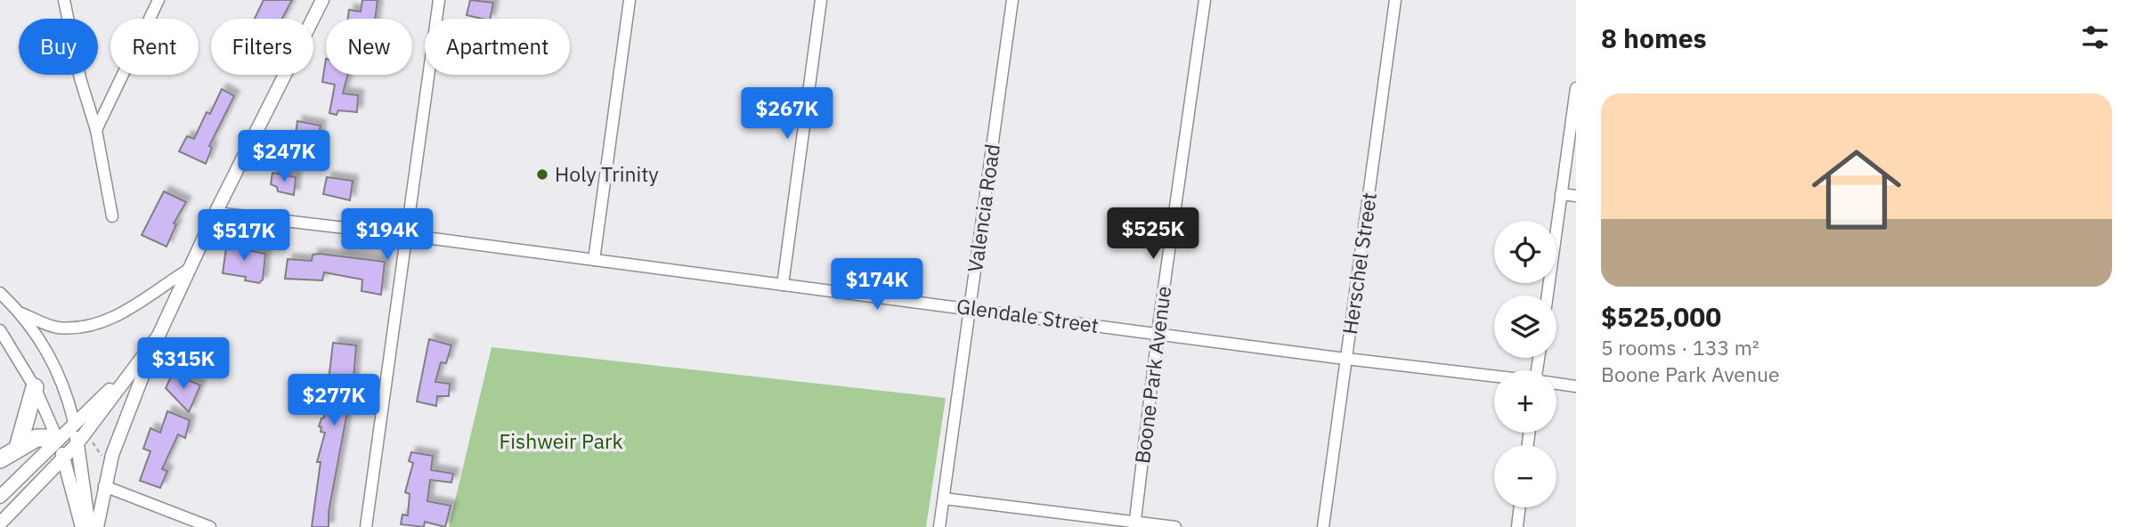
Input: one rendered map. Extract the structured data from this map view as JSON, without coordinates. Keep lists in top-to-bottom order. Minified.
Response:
{"streets":{"street":["Valencia Road","Herschel Street","Glendale Street","Boone Park Avenue"]},"crossings":[["Valencia Road","Glendale Street"],["Herschel Street","Glendale Street"],["Glendale Street","Boone Park Avenue"]],"parks":["Fishweir Park"],"places":["Holy Trinity"],"page":{"heading":"8 homes","chip":["Buy","Rent","Filters","New","Apartment"],"list":[{"name":"$525,000","note":"5 rooms · 133 m² · Boone Park Avenue"}],"price":["$267K","$247K","$525K","$194K","$517K","$174K","$315K","$277K"],"map_buttons":["+","−"]}}
